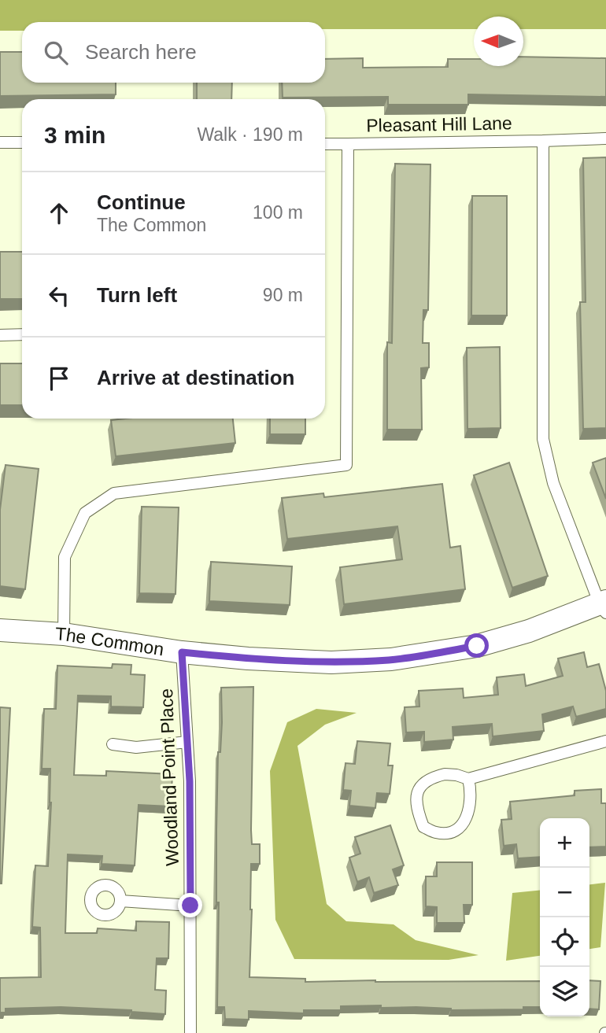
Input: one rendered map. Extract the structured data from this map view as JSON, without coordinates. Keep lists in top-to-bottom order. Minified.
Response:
{"streets":{"street":["The Common"],"lane":["Pleasant Hill Lane","Woodland Point Place"]},"crossings":[["Pleasant Hill Lane","The Common"],["The Common","Woodland Point Place"]],"north":"left","page":{"search":"Search here","heading":["3 min","Walk · 190 m"],"list":[["Continue","The Common","100 m"],["Turn left","90 m"],"Arrive at destination"],"map_buttons":["+","−"]}}
